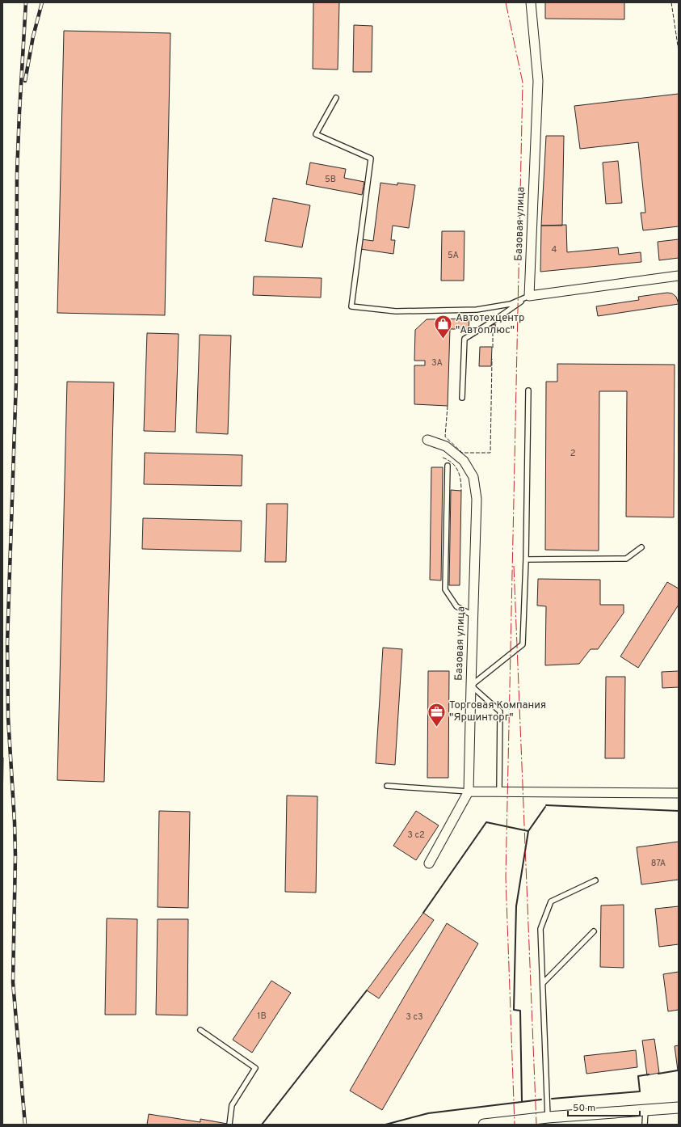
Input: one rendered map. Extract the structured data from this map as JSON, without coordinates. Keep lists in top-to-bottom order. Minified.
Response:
{"streets":{"street":["Базовая улица"]},"places":{"shop":["Автотехцентр \"Автоплюс\""],"office":["Торговая Компания \"Яршинторг\""]},"house_numbers":["5В","4","5А","3А","2","3 с2","87А","1В","3 с3"],"scale_bar":"50 m"}
